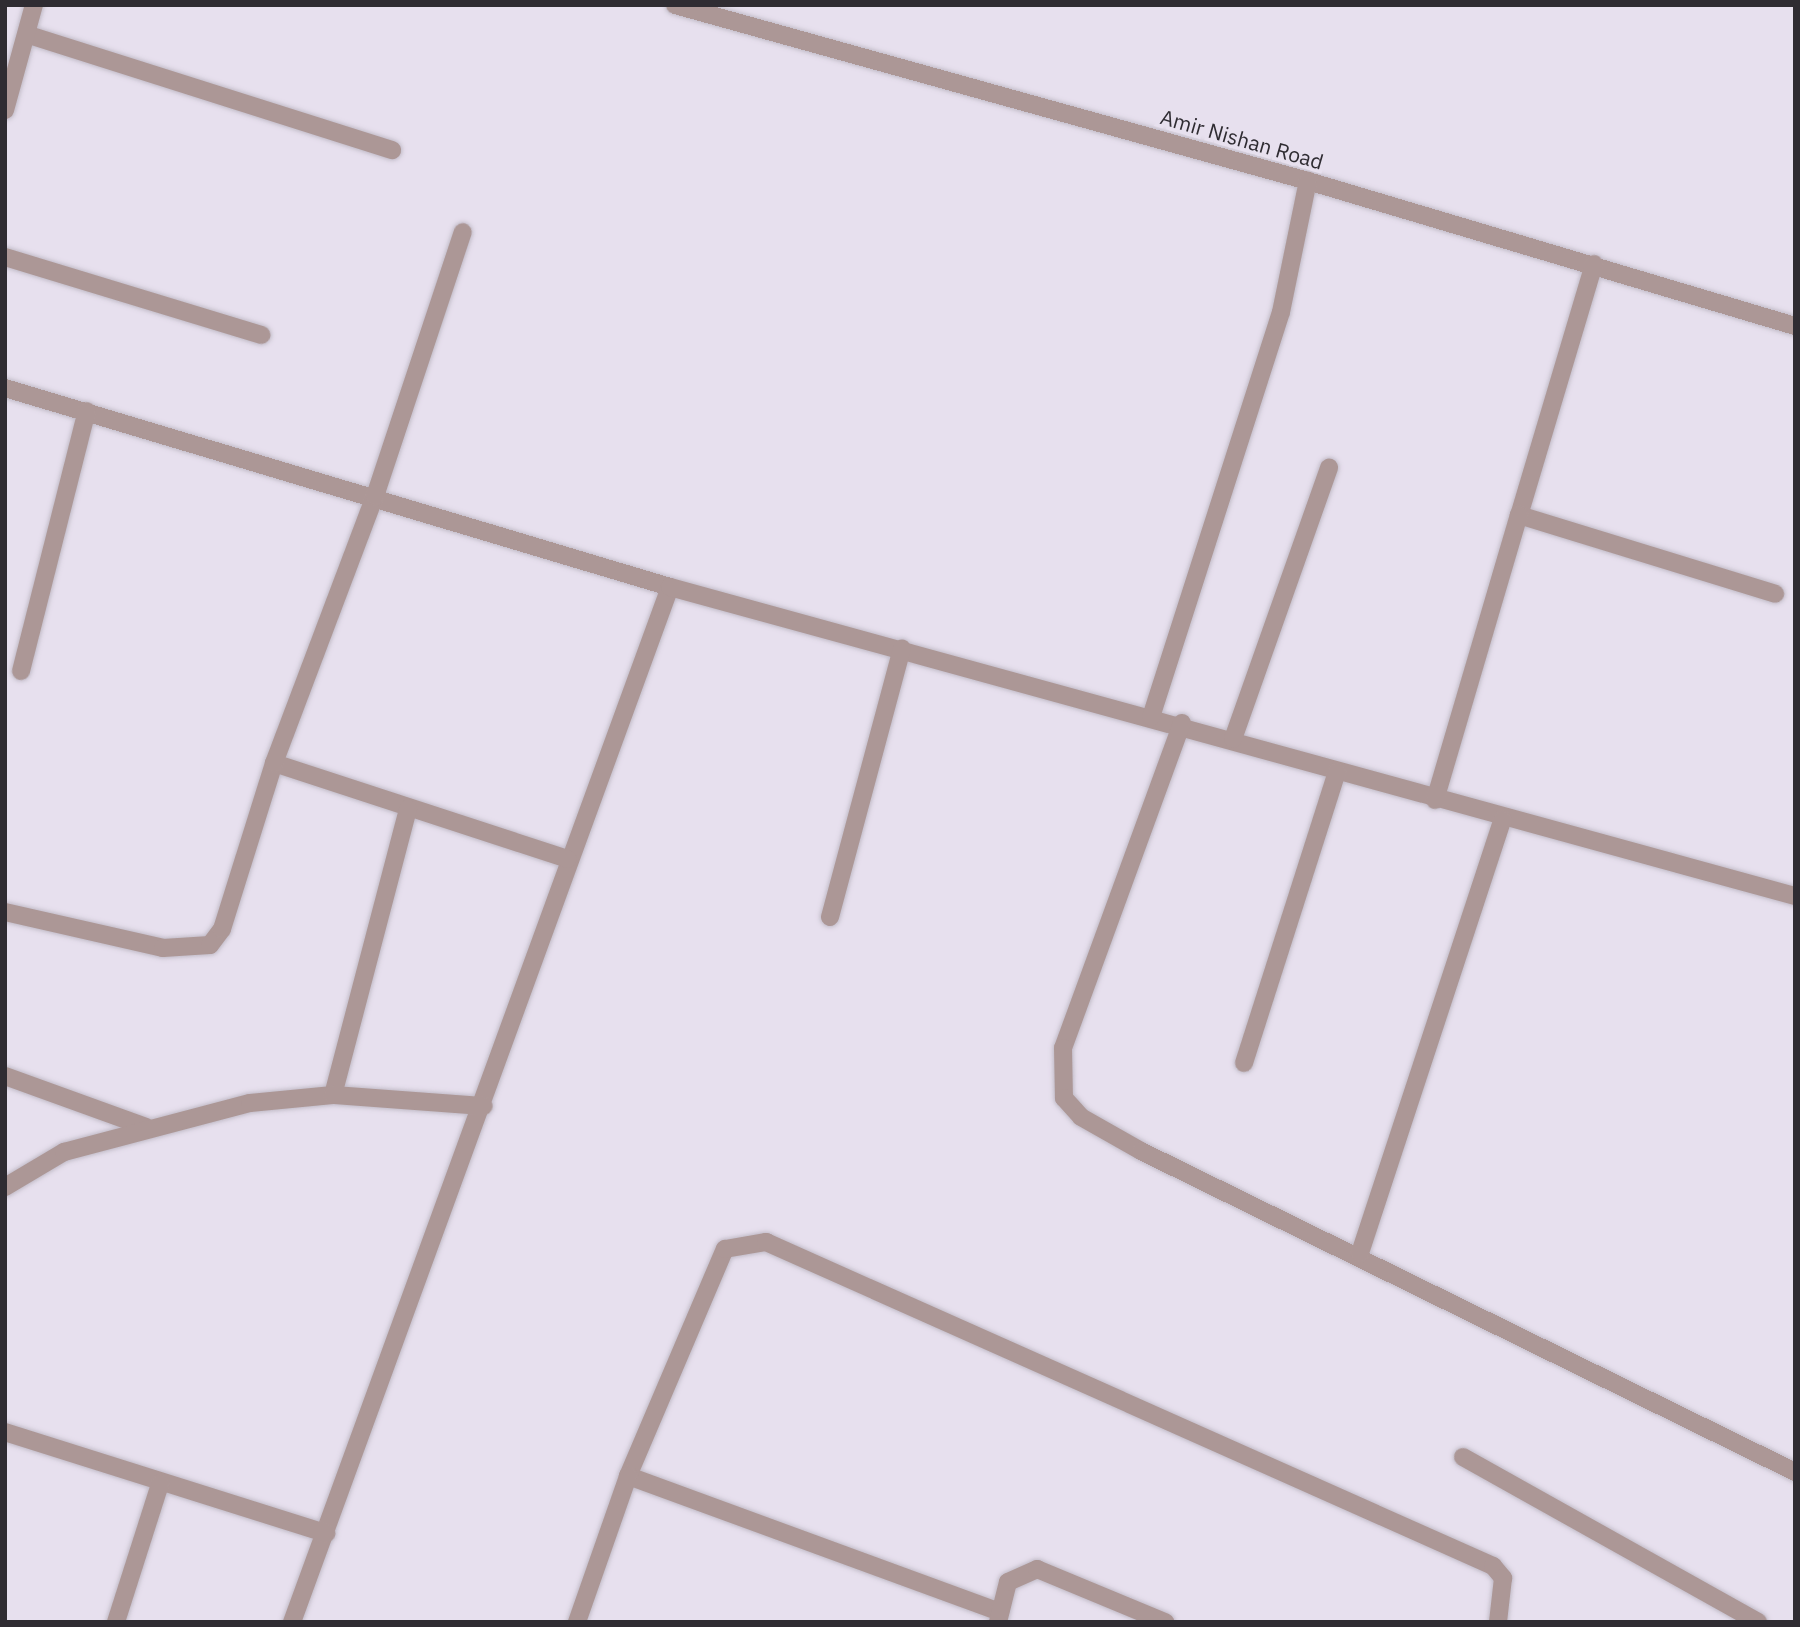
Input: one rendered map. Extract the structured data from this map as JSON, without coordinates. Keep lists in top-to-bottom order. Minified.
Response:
{"streets":{"street":["Amir Nishan Road"]}}
